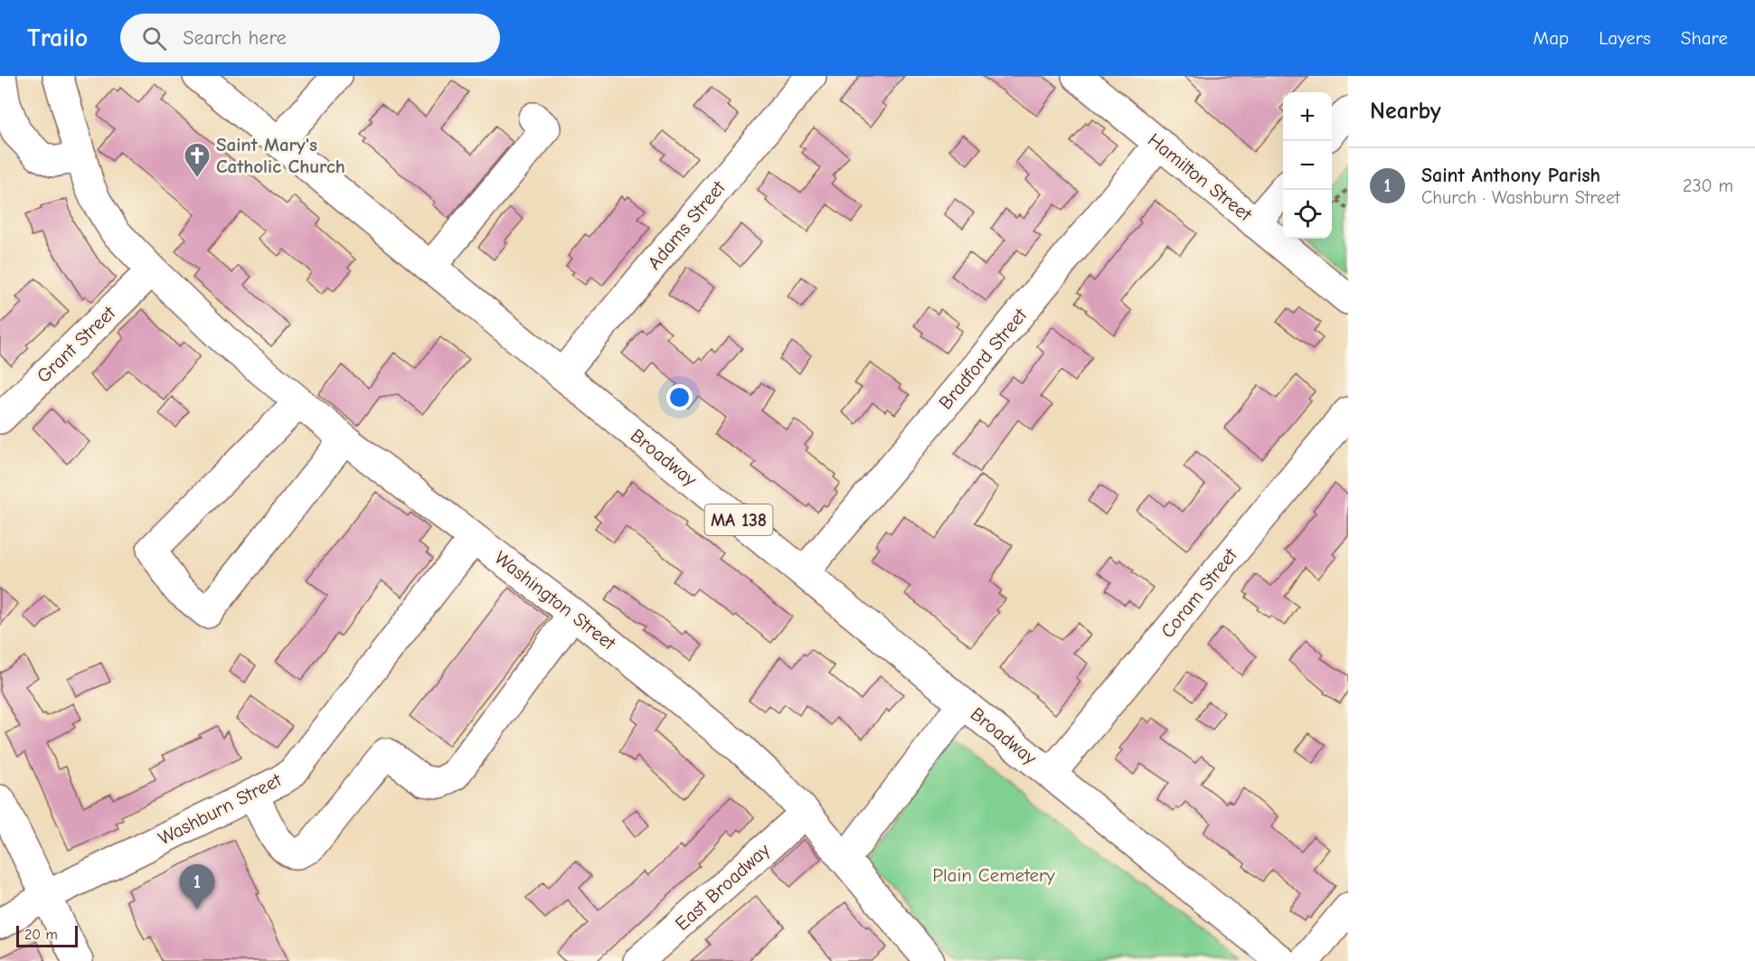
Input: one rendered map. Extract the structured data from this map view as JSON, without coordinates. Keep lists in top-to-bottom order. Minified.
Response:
{"streets":{"street":["Hamilton Street","Adams Street","Grant Street","Bradford Street","Broadway","MA 138","Coram Street","Washington Street","Washburn Street","East Broadway"]},"crossings":[["Hamilton Street","Bradford Street"],["Adams Street","Broadway"],["Grant Street","Washington Street"],["Bradford Street","Broadway"],["Broadway","Coram Street"],["Washington Street","Washburn Street"],["Washington Street","East Broadway"]],"parks":["Plain Cemetery"],"places":{"church":["Saint Mary's Catholic Church"]},"scale_bar":"20 m","page":{"header":"Trailo","search":"Search here","nav":["Map","Layers","Share"],"heading":"Nearby","map_buttons":["+","−"],"list":[{"mark":"1","name":"Saint Anthony Parish","note":"Church · Washburn Street","value":"230 m"}],"pins":"1","scale":"20 m"}}
